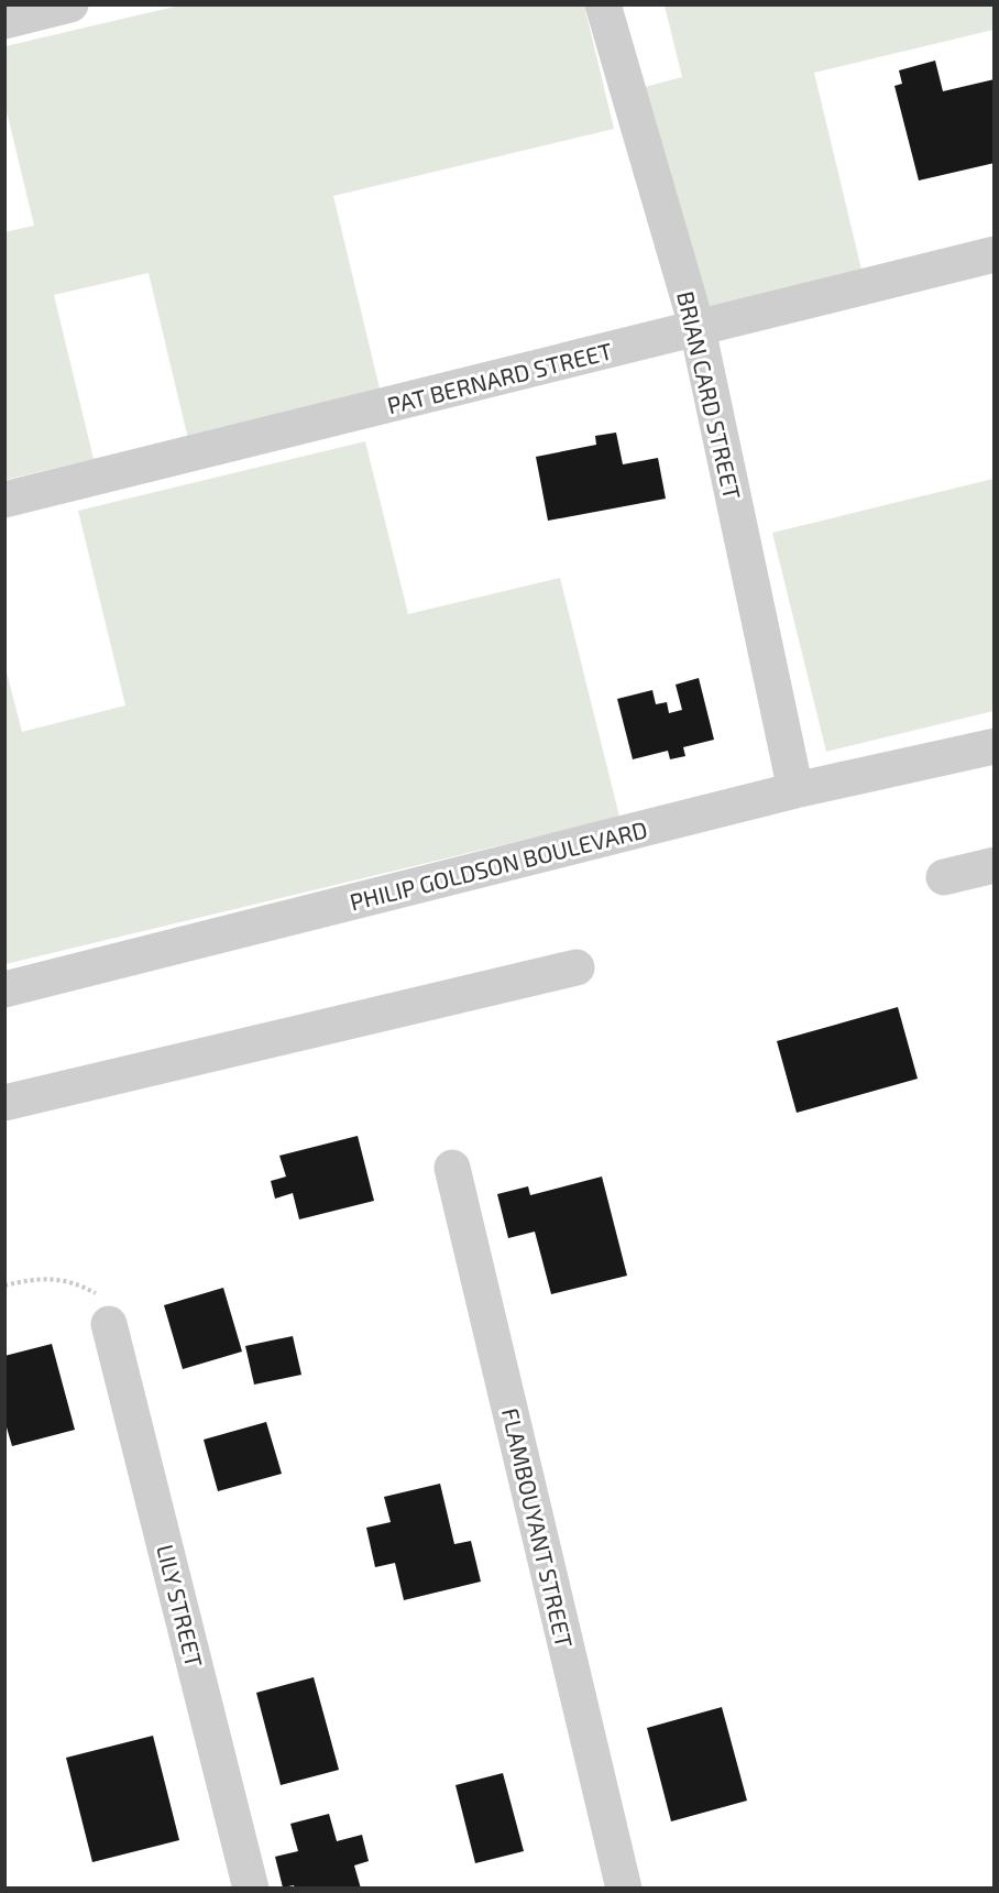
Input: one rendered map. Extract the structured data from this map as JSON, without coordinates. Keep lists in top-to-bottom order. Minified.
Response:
{"streets":{"street":["PAT BERNARD STREET","BRIAN CARD STREET","PHILIP GOLDSON BOULEVARD","FLAMBOUYANT STREET","LILY STREET"]},"crossings":[["PAT BERNARD STREET","BRIAN CARD STREET"],["BRIAN CARD STREET","PHILIP GOLDSON BOULEVARD"]]}
